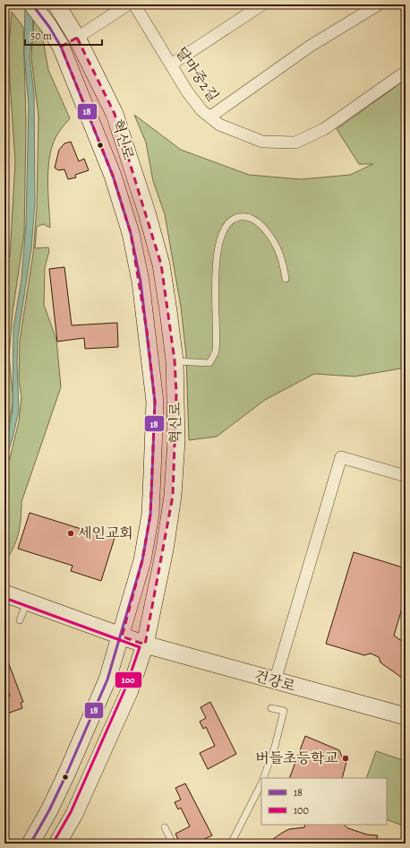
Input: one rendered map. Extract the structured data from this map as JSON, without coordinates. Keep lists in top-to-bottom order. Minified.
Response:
{"streets":{"street":["달마중2길","혁신로","건강로"]},"crossings":[["혁신로","건강로"]],"places":["세인교회","버들초등학교"],"lines":["transit line 18","transit line 100"],"legend":["18","100"],"scale_bar":"50 m"}
